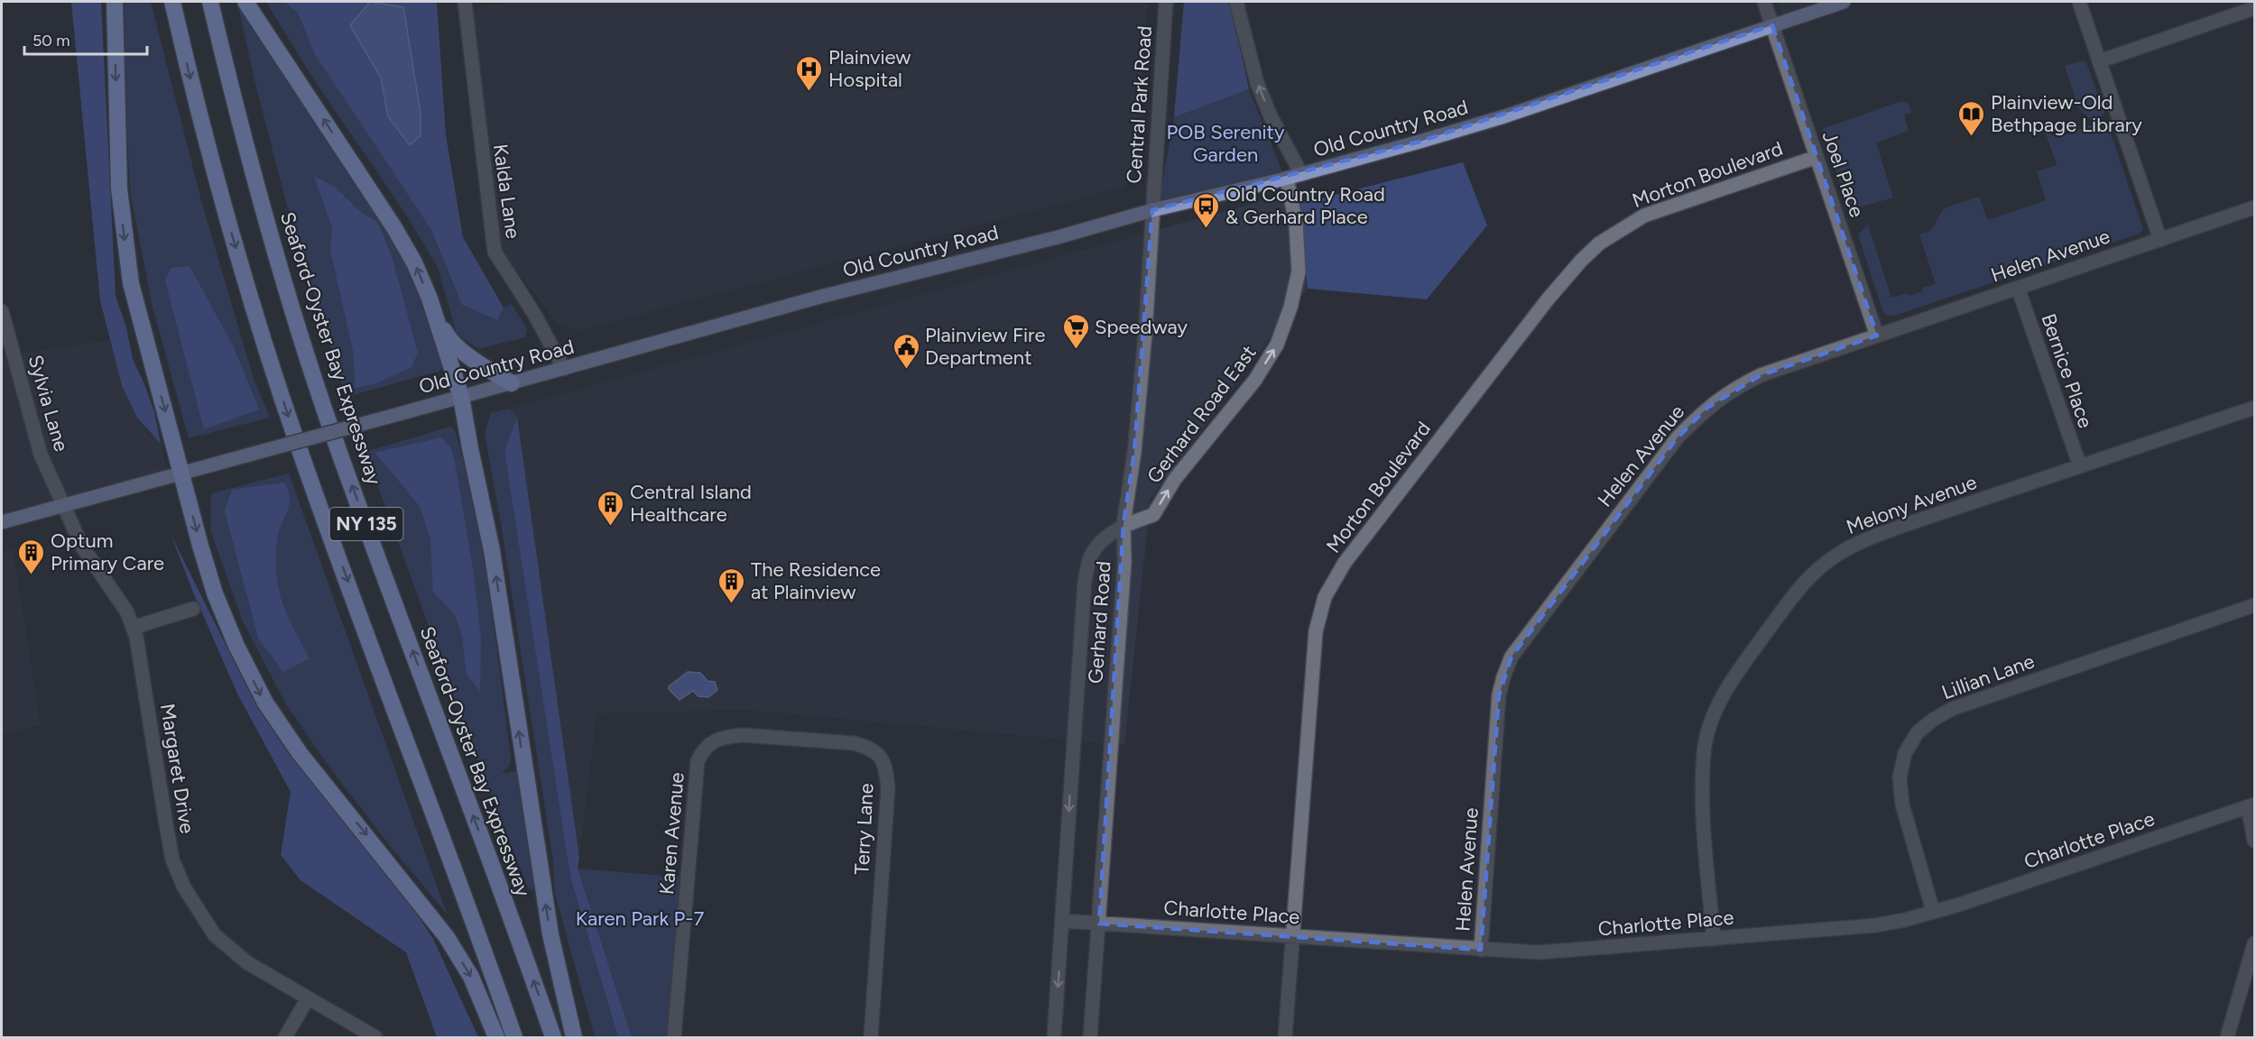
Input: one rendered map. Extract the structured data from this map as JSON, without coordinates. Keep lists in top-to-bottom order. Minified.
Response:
{"streets":{"highway":["Seaford-Oyster Bay Expressway","NY 135"],"main road":["Old Country Road"],"street":["Central Park Road","Morton Boulevard","Joel Place","Kalda Lane","Helen Avenue","Bernice Place","Sylvia Lane","Gerhard Road East","Melony Avenue","Gerhard Road","Lillian Lane","Margaret Drive","Terry Lane","Karen Avenue","Charlotte Place"]},"crossings":[["Central Park Road","Old Country Road"],["Central Park Road","Gerhard Road"],["Old Country Road","Joel Place"],["Old Country Road","Kalda Lane"],["Old Country Road","Sylvia Lane"],["Old Country Road","Gerhard Road East"],["Old Country Road","Gerhard Road"],["Old Country Road","Margaret Drive"],["Morton Boulevard","Joel Place"],["Morton Boulevard","Charlotte Place"],["Joel Place","Helen Avenue"],["Helen Avenue","Bernice Place"],["Helen Avenue","Charlotte Place"],["Bernice Place","Melony Avenue"],["Sylvia Lane","Margaret Drive"],["Gerhard Road East","Gerhard Road"],["Melony Avenue","Charlotte Place"],["Gerhard Road","Charlotte Place"],["Lillian Lane","Charlotte Place"],["Terry Lane","Karen Avenue"]],"one_way":["Gerhard Road East"],"parks":["POB Serenity Garden","Karen Park P-7"],"places":{"hospital":["Plainview Hospital"],"library":["Plainview-Old Bethpage Library"],"bus stop":["Old Country Road & Gerhard Place"],"supermarket":["Speedway"],"public building":["Plainview Fire Department"],"building":["Central Island Healthcare","Optum Primary Care","The Residence at Plainview"]},"scale_bar":"50 m"}
